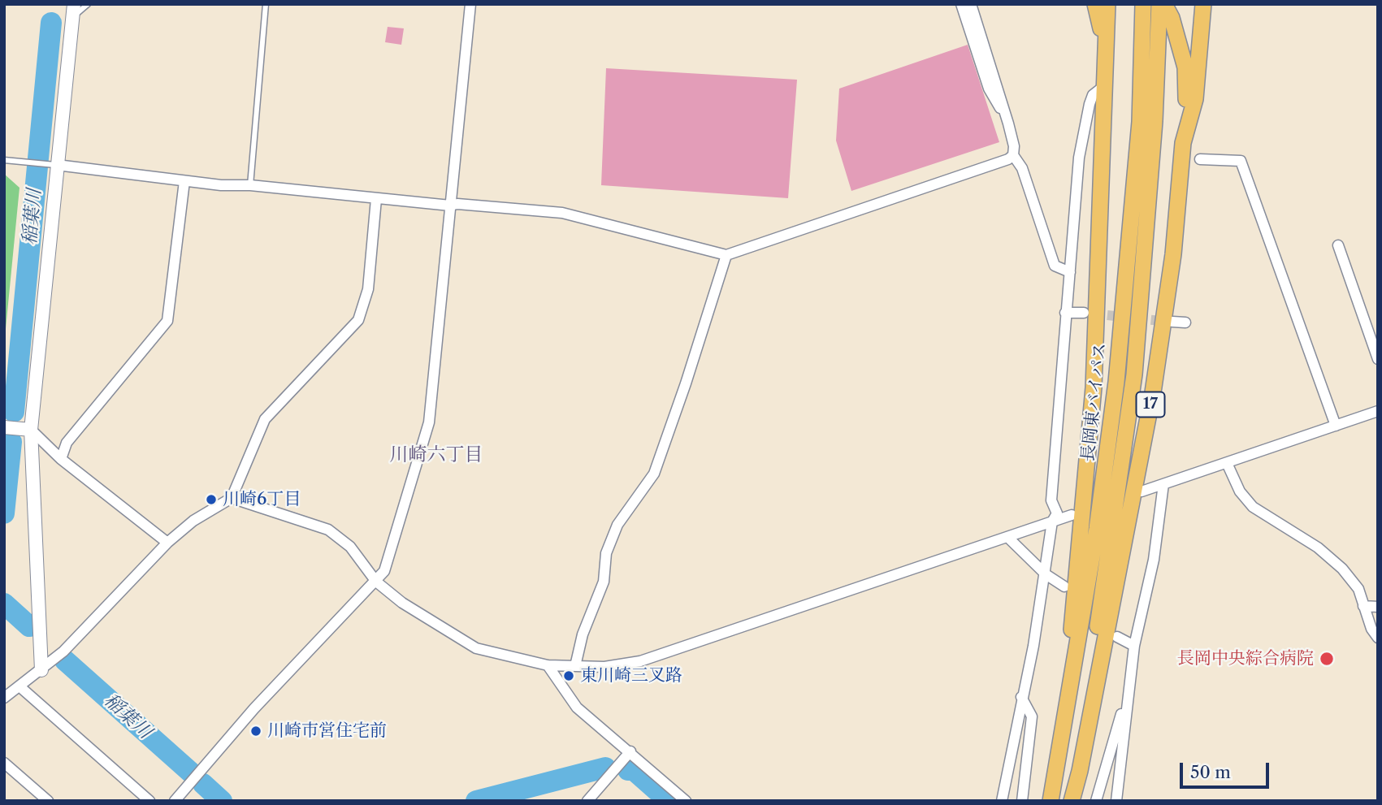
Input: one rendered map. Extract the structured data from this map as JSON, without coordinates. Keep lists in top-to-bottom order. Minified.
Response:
{"streets":{"highway":["長岡東バイパス","17"]},"crossings":[["長岡東バイパス","17"]],"districts":["川崎六丁目"],"water":["稲葉川"],"places":["川崎6丁目","長岡中央綜合病院","東川崎三叉路","川崎市営住宅前"],"scale_bar":"50 m"}
